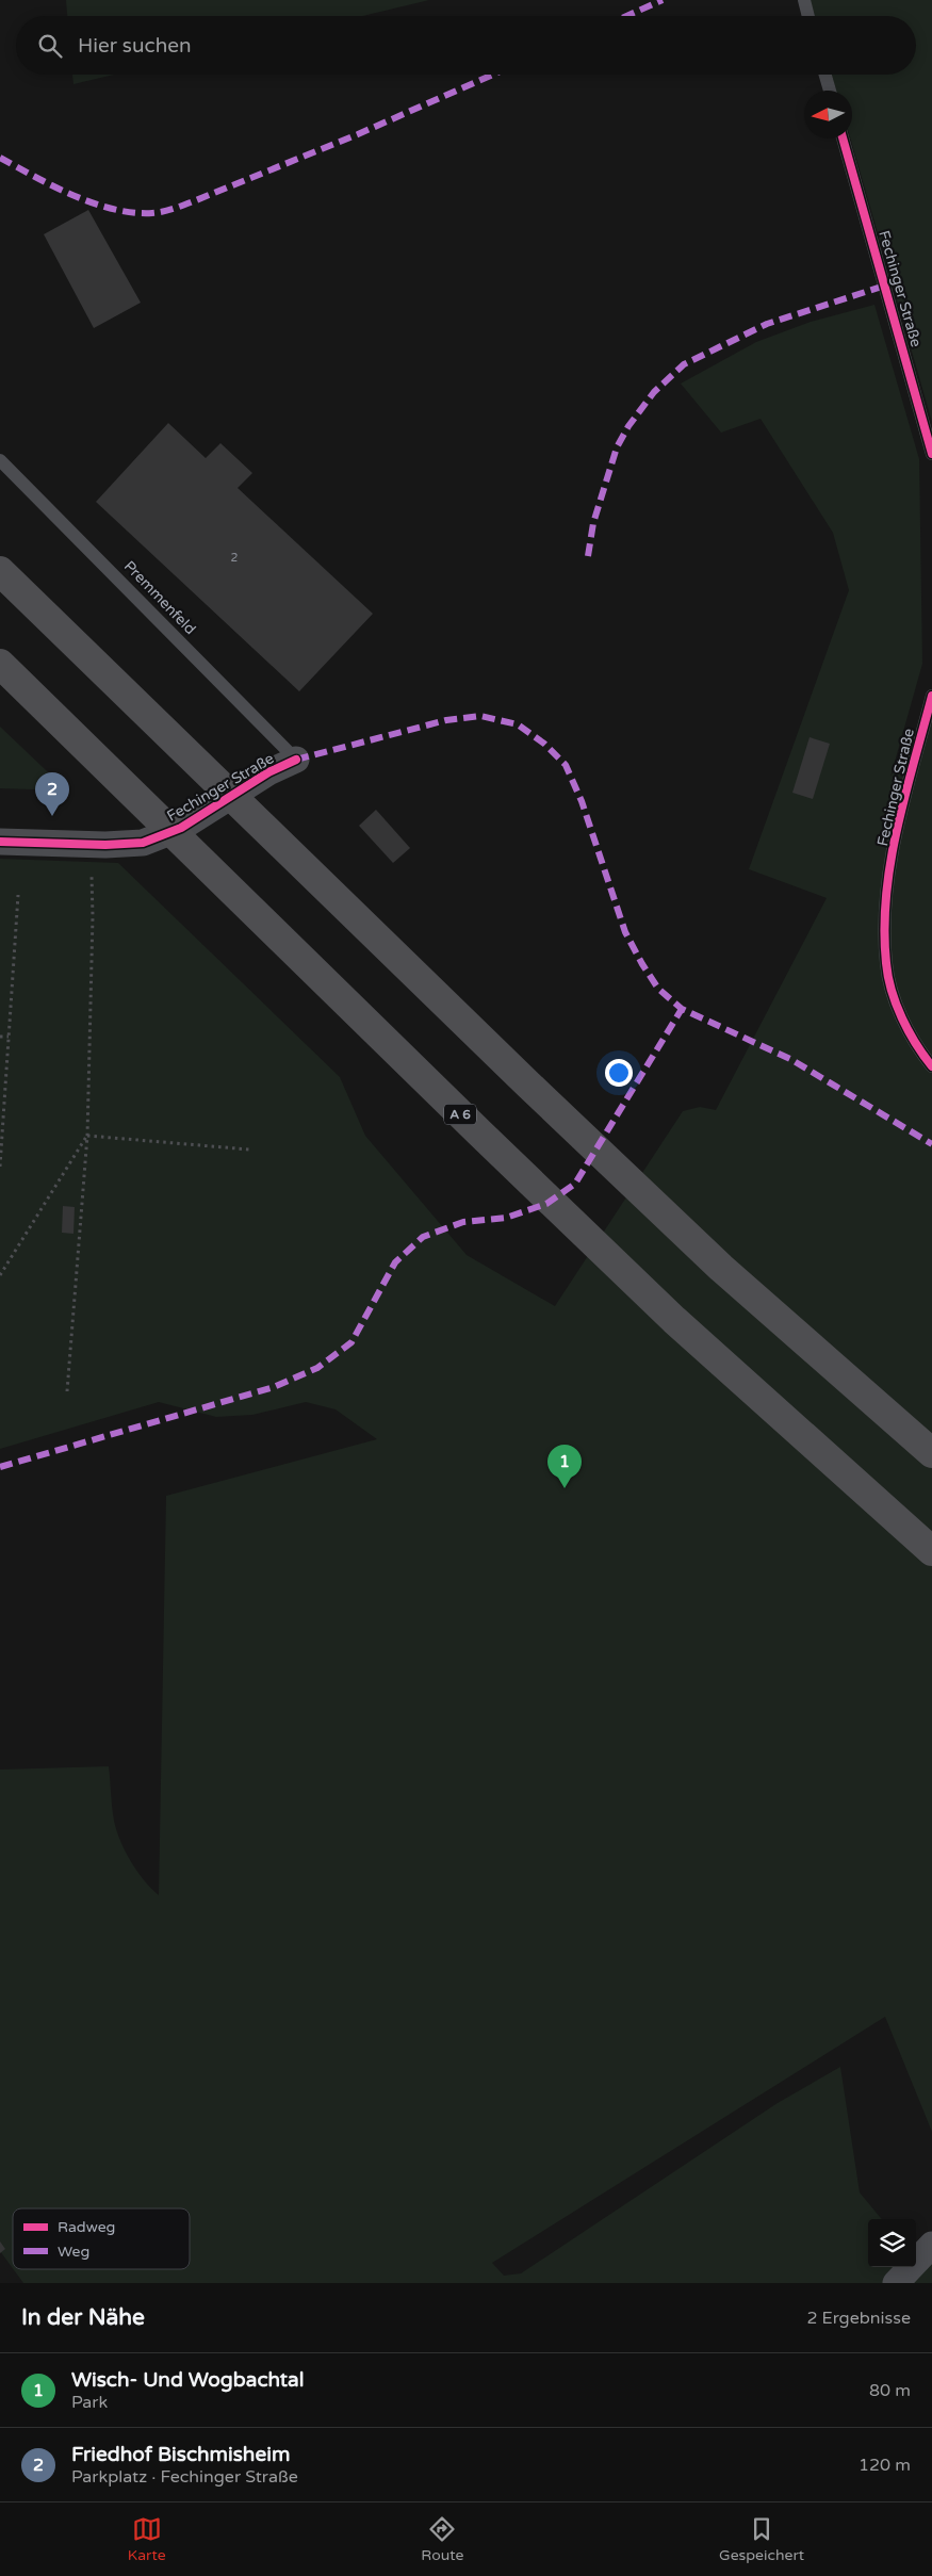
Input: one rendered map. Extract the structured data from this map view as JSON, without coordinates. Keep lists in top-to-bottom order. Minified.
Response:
{"streets":{"highway":["A 6"],"street":["Fechinger Straße"],"lane":["Premmenfeld"]},"crossings":[["Fechinger Straße","Premmenfeld"]],"house_numbers":["2"],"legend":["Radweg","Weg"],"north":"left","page":{"search":"Hier suchen","pins":["2","1"],"heading":["In der Nähe","2 Ergebnisse"],"list":[{"mark":"1","name":"Wisch- Und Wogbachtal","note":"Park","value":"80 m"},{"mark":"2","name":"Friedhof Bischmisheim","note":"Parkplatz · Fechinger Straße","value":"120 m"}],"nav":["Karte","Route","Gespeichert"]}}
